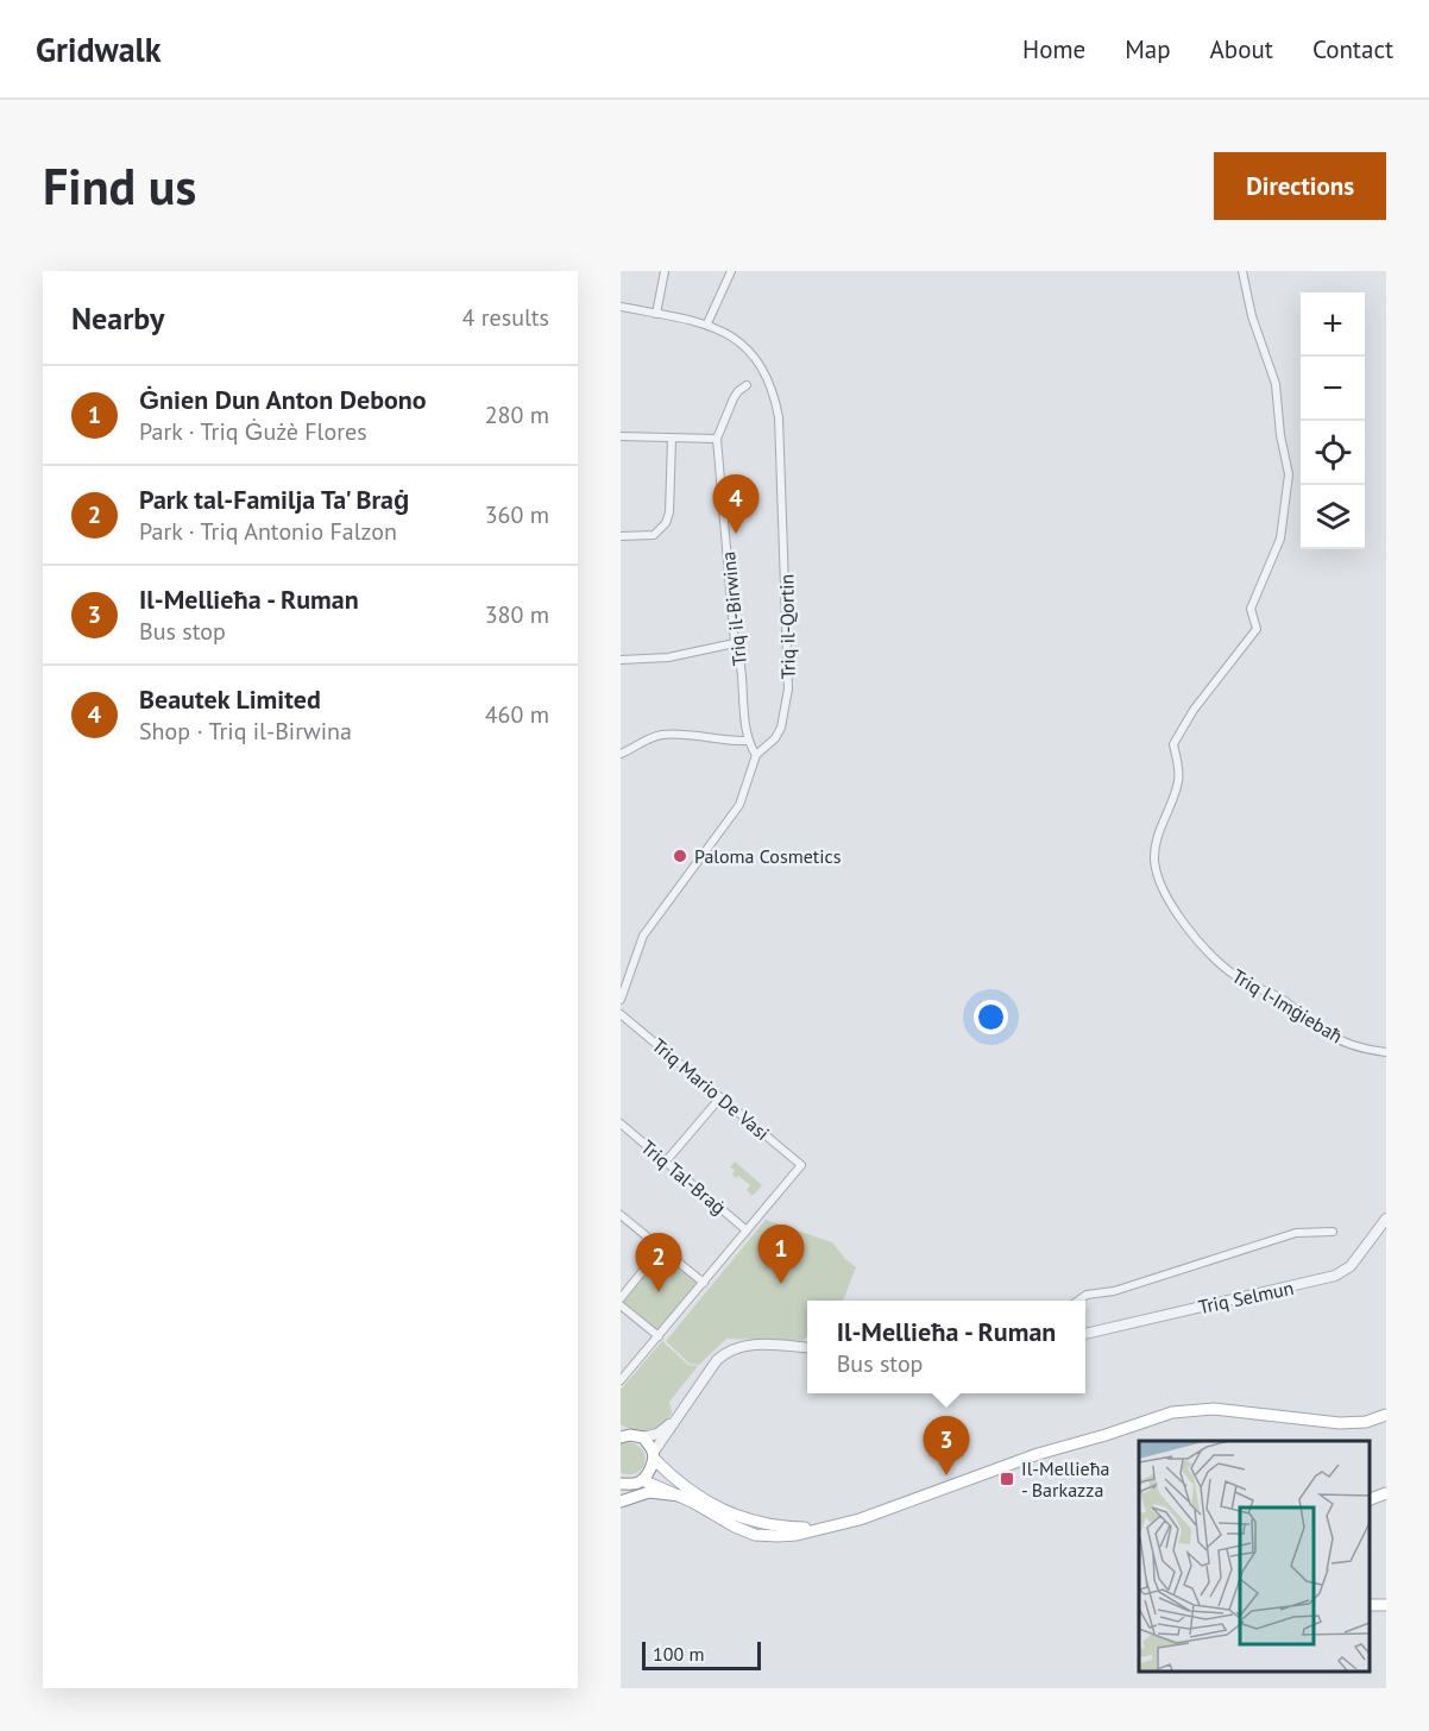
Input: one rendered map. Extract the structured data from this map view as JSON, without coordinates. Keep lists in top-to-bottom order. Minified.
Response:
{"streets":{"street":["Triq il-Birwina","Triq il-Qortin","Triq l-Imġiebaħ","Triq Mario De Vasi","Triq Tal-Braġ","Triq Selmun"]},"crossings":[["Triq il-Birwina","Triq il-Qortin"],["Triq Mario De Vasi","Triq Tal-Braġ"]],"places":{"other":["Paloma Cosmetics"],"transit":["Il-Mellieħa - Barkazza"]},"scale_bar":"100 m","page":{"header":"Gridwalk","nav":["Home","Map","About","Contact"],"buttons":"Directions","title":"Find us","heading":["Nearby","4 results"],"map_buttons":["+","−"],"list":[{"mark":"1","name":"Ġnien Dun Anton Debono","note":"Park · Triq Ġużè Flores","value":"280 m"},{"mark":"2","name":"Park tal-Familja Ta' Braġ","note":"Park · Triq Antonio Falzon","value":"360 m"},{"mark":"3","name":"Il-Mellieħa - Ruman","note":"Bus stop","value":"380 m"},{"mark":"4","name":"Beautek Limited","note":"Shop · Triq il-Birwina","value":"460 m"}],"pins":["4","1","2","3"],"popup":["Il-Mellieħa - Ruman","Bus stop"],"scale":"100 m"}}
